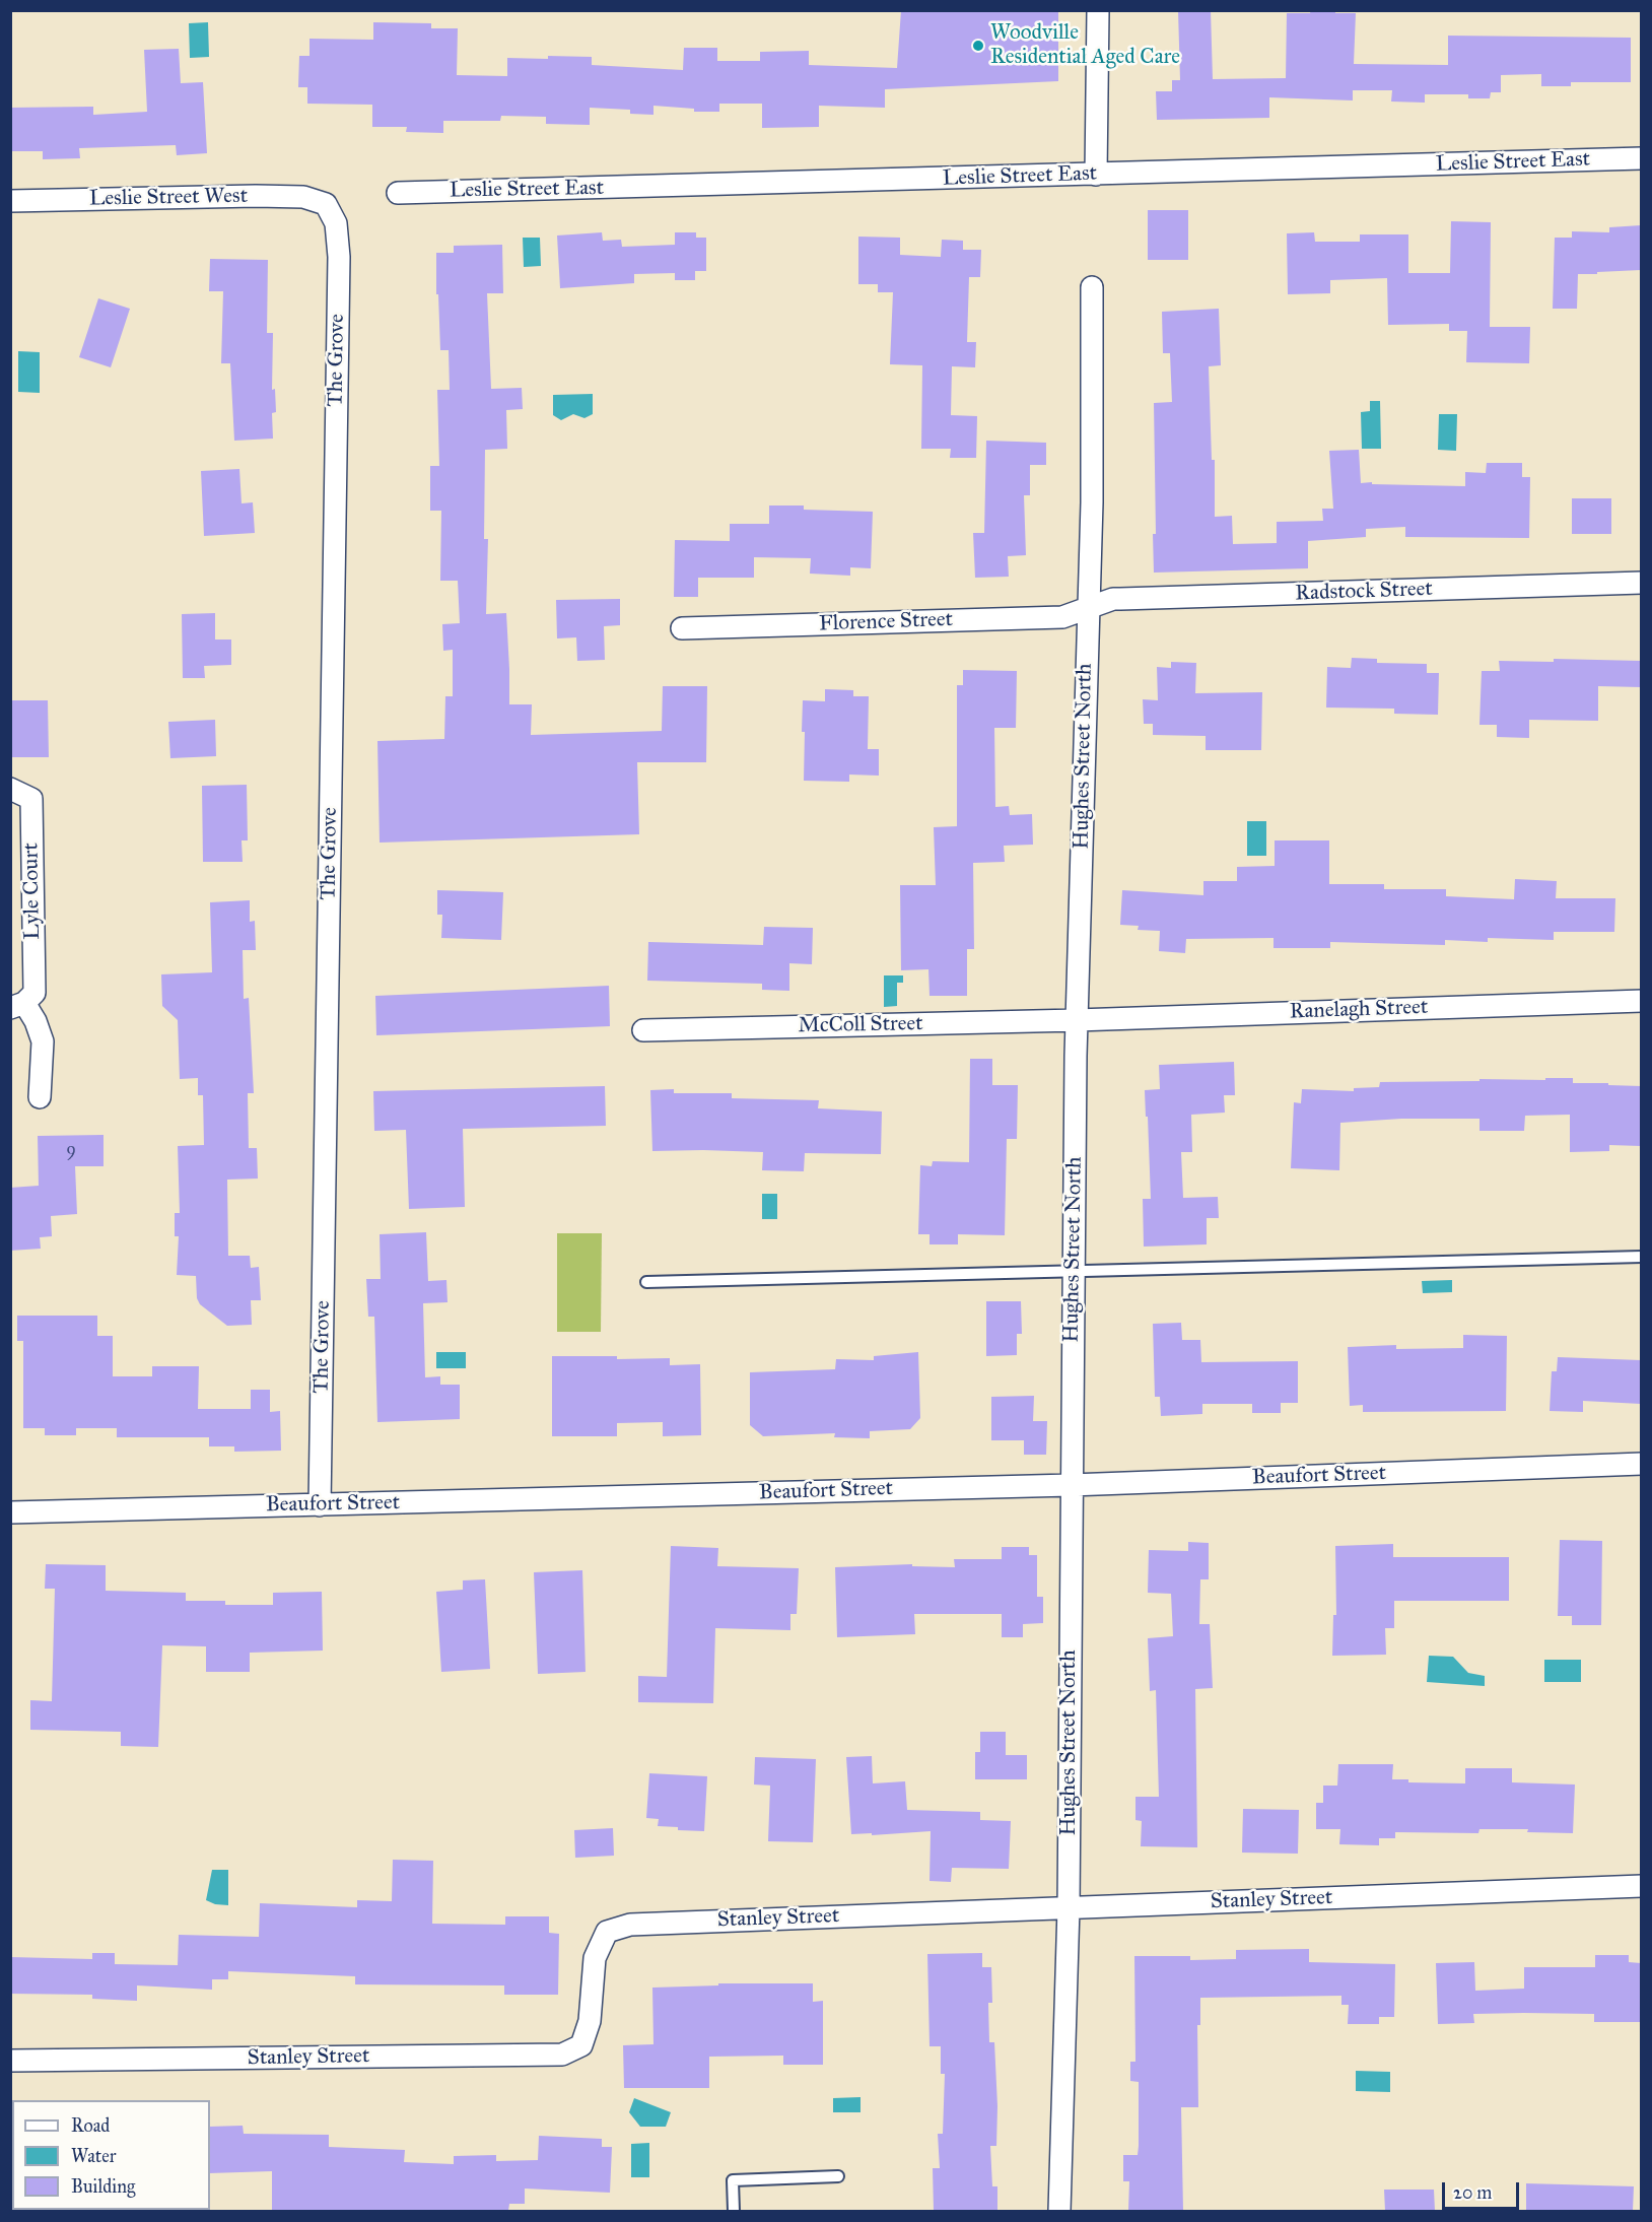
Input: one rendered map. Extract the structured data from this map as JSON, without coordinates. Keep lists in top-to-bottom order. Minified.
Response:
{"streets":{"street":["Leslie Street East","Leslie Street West","The Grove","Radstock Street","Florence Street","Hughes Street North","Lyle Court","Ranelagh Street","McColl Street","Beaufort Street","Stanley Street"]},"crossings":[["Leslie Street West","The Grove"],["The Grove","Beaufort Street"],["Radstock Street","Florence Street"],["Radstock Street","Hughes Street North"],["Florence Street","Hughes Street North"],["Hughes Street North","Ranelagh Street"],["Hughes Street North","McColl Street"],["Hughes Street North","Beaufort Street"],["Hughes Street North","Stanley Street"],["Ranelagh Street","McColl Street"]],"places":["Woodville Residential Aged Care"],"house_numbers":["9"],"legend":["Road","Water","Building"],"scale_bar":"20 m"}
